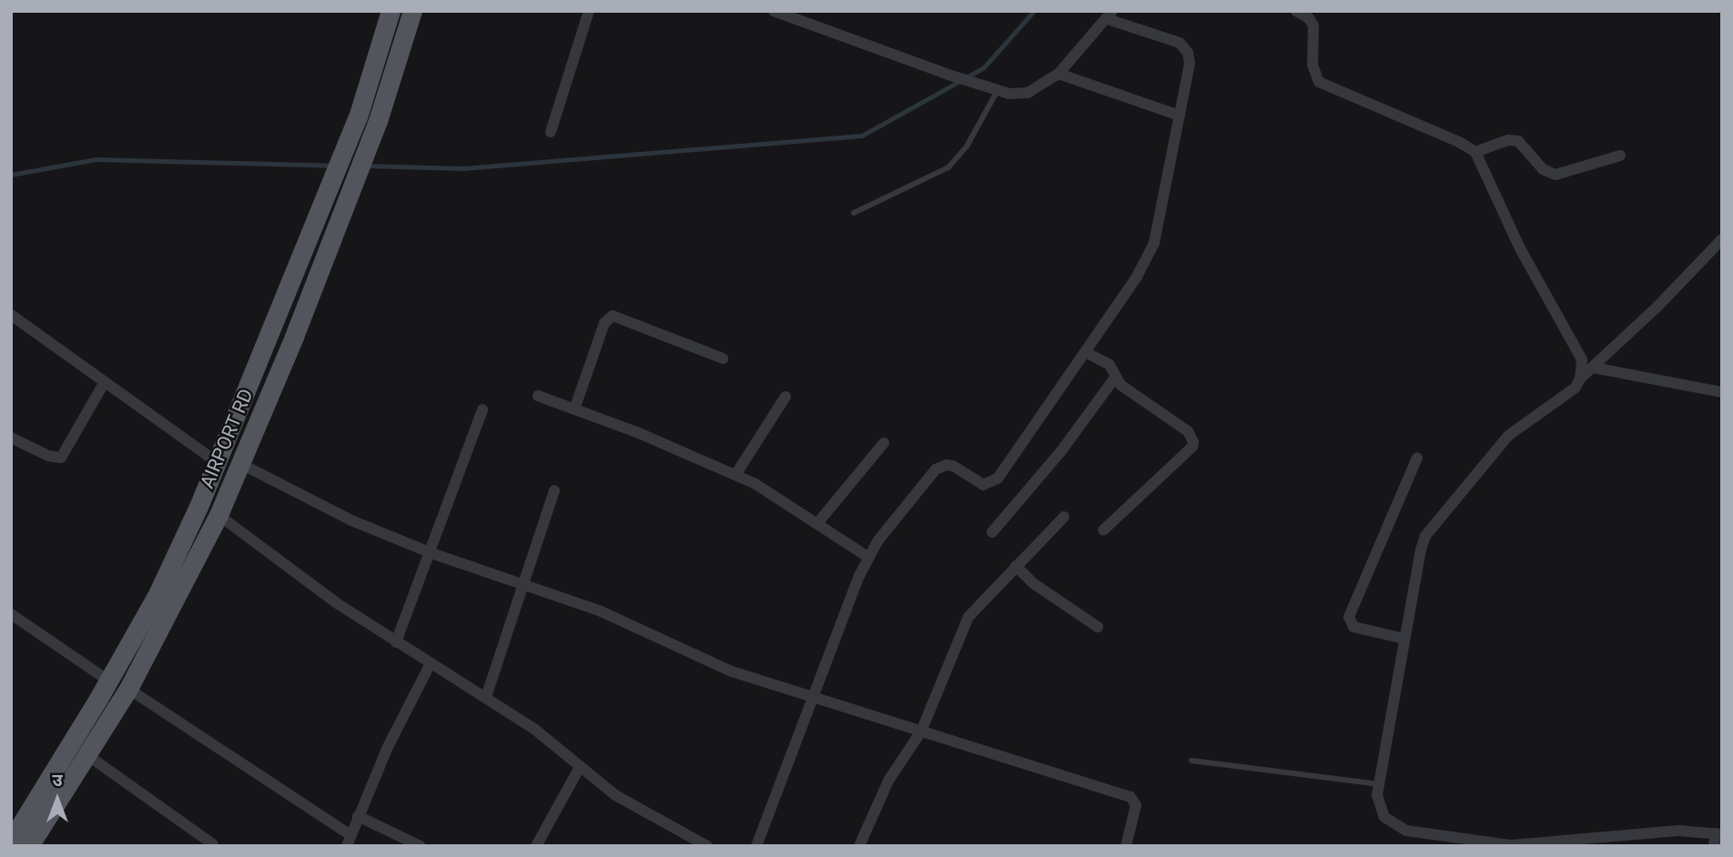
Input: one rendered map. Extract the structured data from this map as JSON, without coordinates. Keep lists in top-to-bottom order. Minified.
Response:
{"streets":{"main road":["AIRPORT RD"]},"north":"top"}
